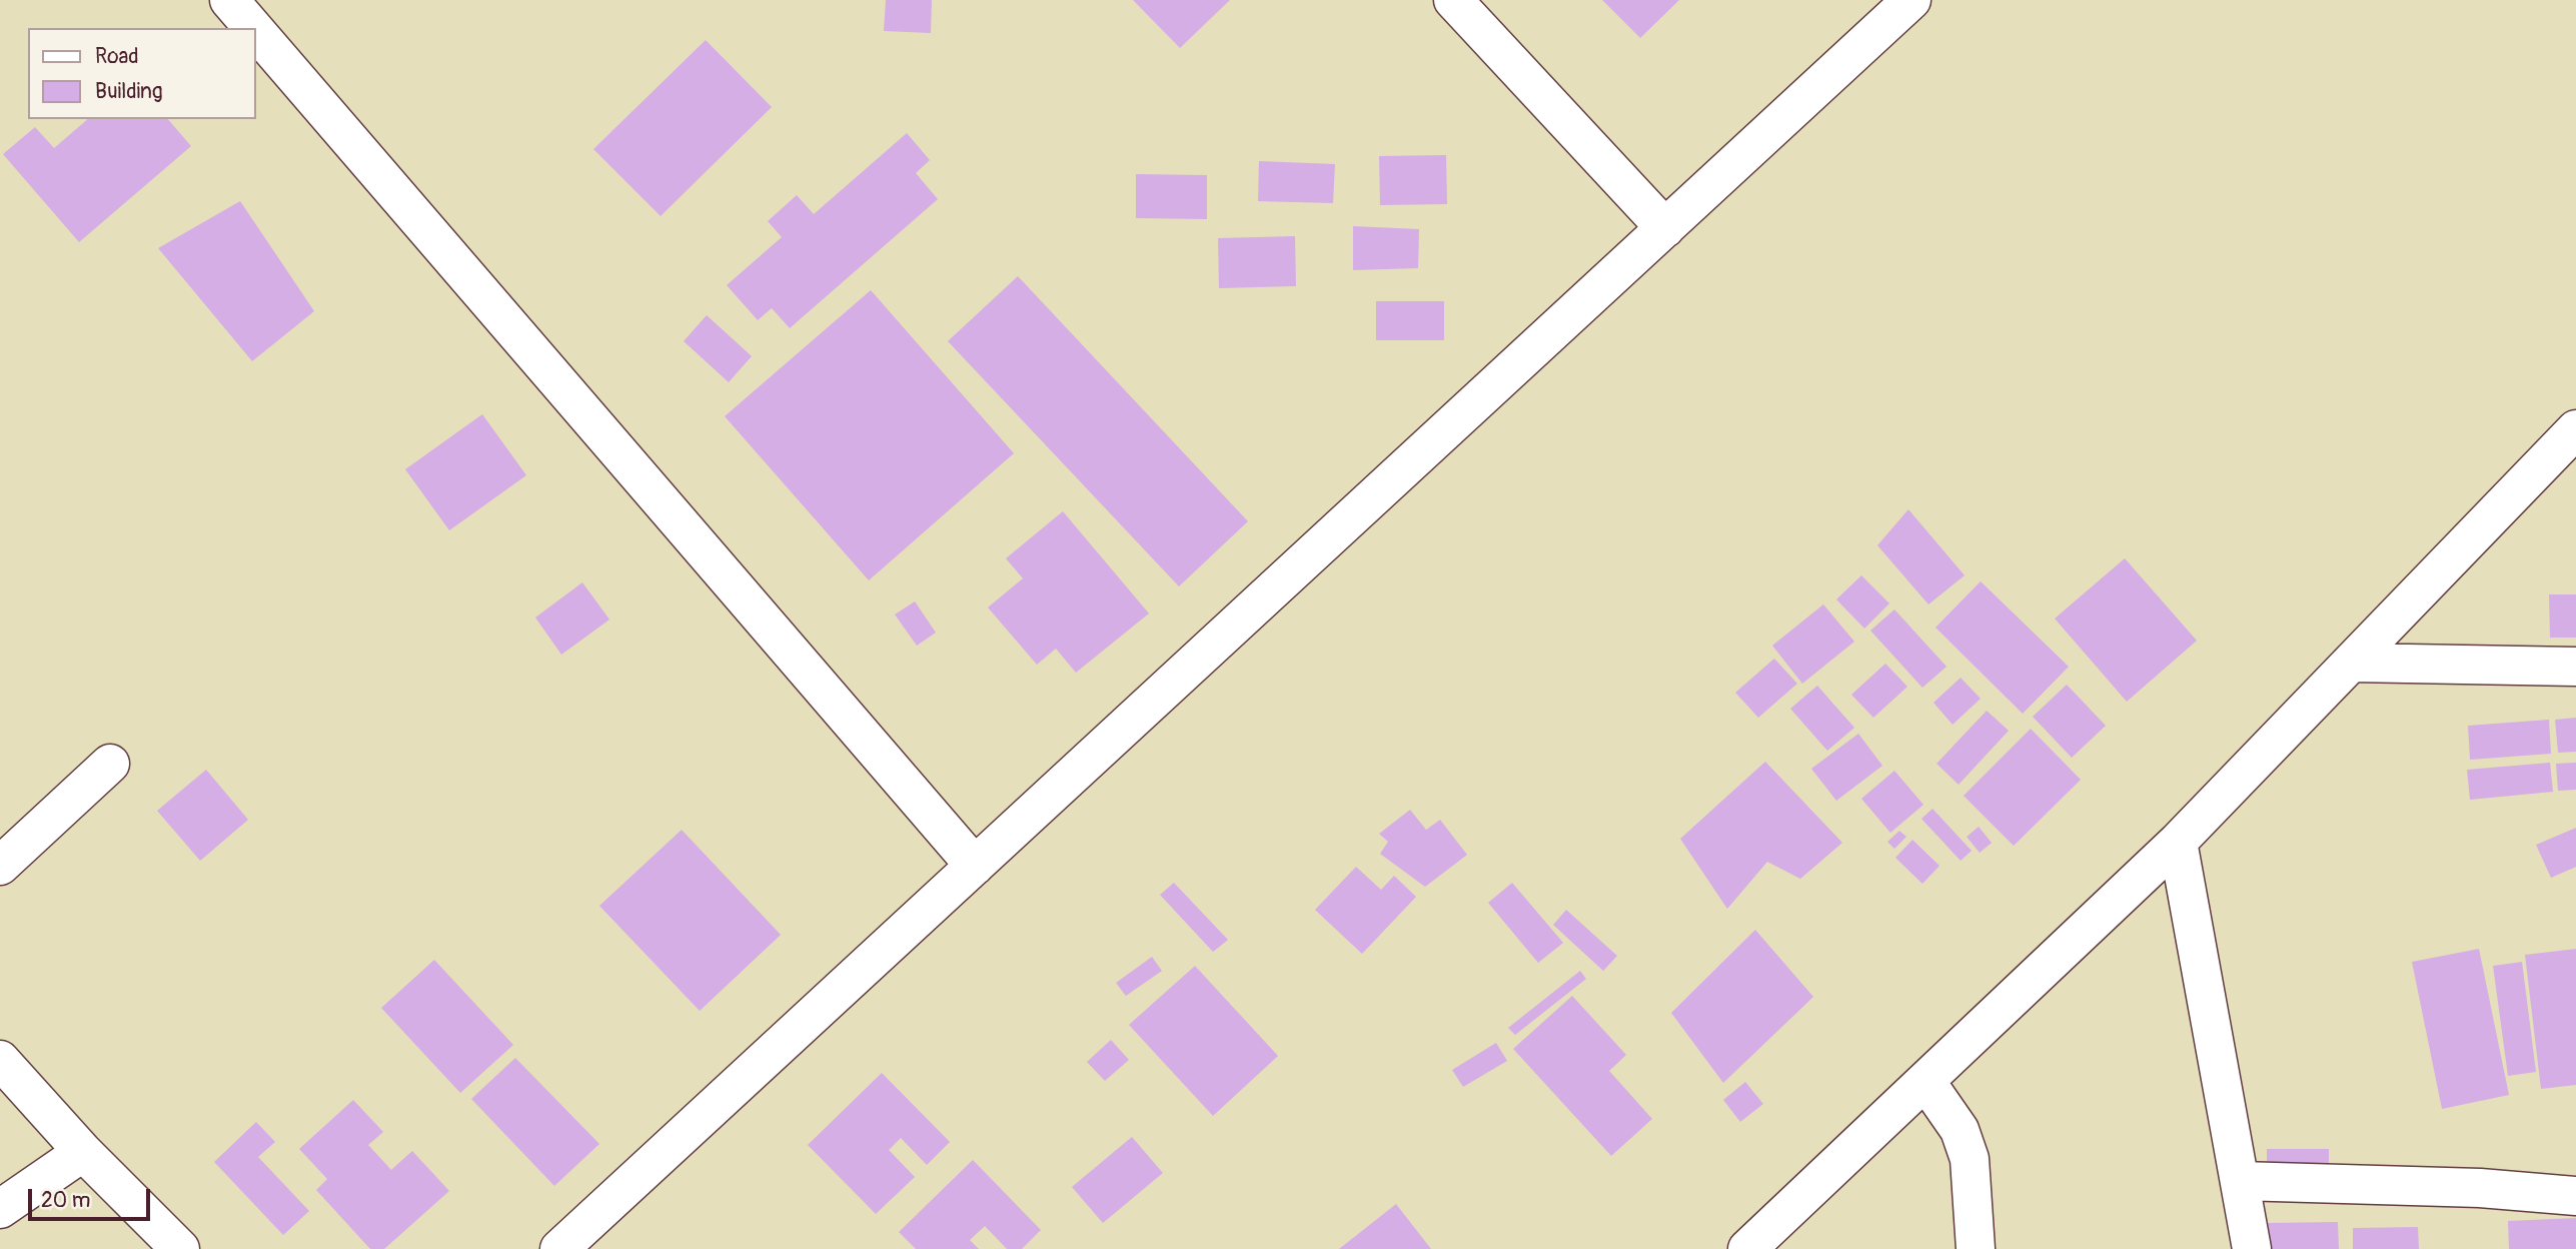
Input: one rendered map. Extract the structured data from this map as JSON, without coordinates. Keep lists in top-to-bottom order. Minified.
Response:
{"legend":["Road","Building"],"scale_bar":"20 m"}
